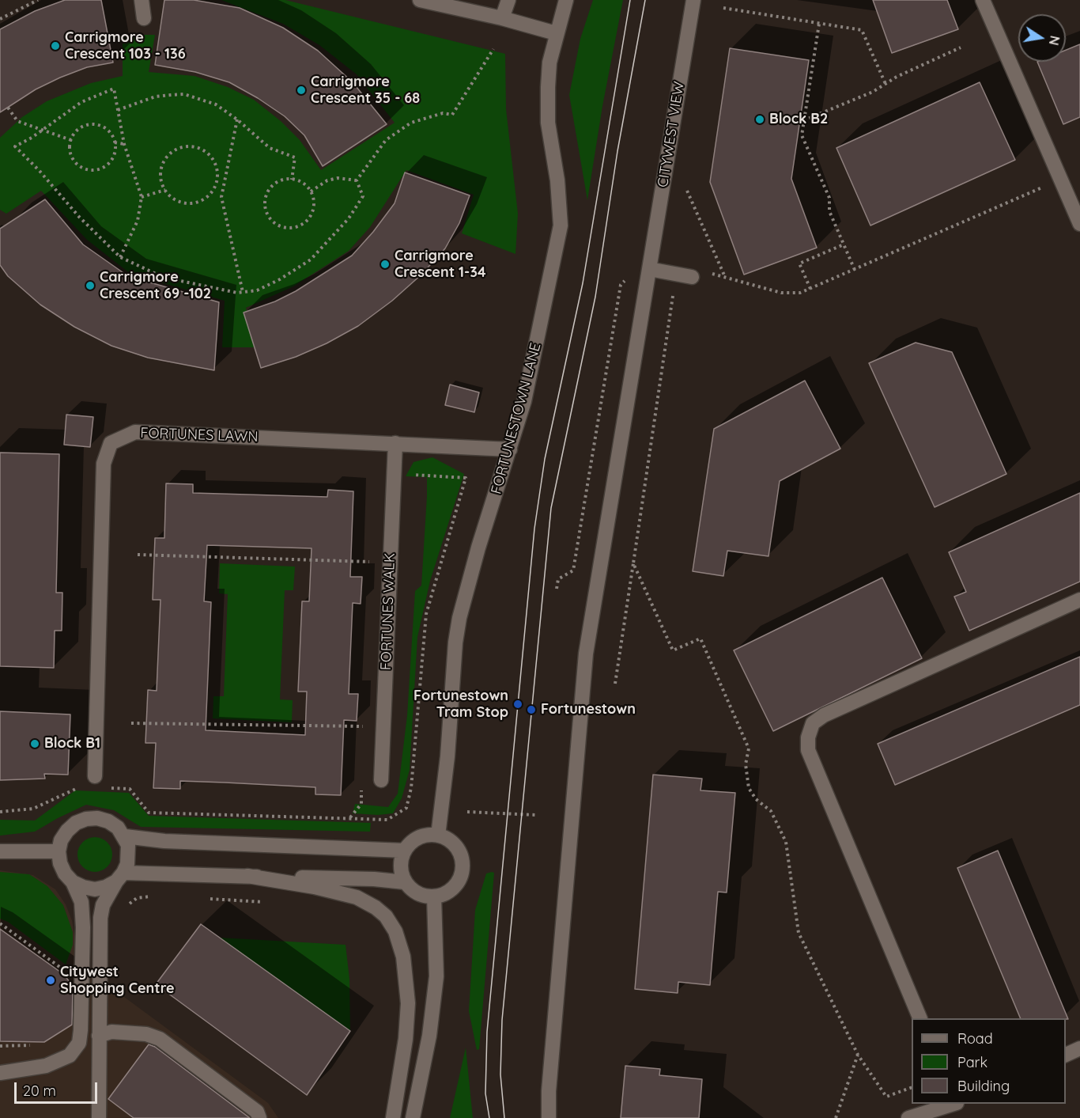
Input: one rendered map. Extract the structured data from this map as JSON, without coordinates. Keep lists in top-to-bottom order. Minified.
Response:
{"streets":{"street":["CITYWEST VIEW","FORTUNESTOWN LANE","FORTUNES LAWN","FORTUNES WALK"]},"crossings":[["FORTUNESTOWN LANE","FORTUNES LAWN"],["FORTUNES LAWN","FORTUNES WALK"]],"places":["Carrigmore Crescent 103 - 136","Carrigmore Crescent 35 - 68","Block B2","Carrigmore Crescent 1-34","Carrigmore Crescent 69 -102","Fortunestown Tram Stop","Fortunestown","Block B1","Citywest Shopping Centre"],"legend":["Road","Park","Building"],"scale_bar":"20 m","north":"right"}
